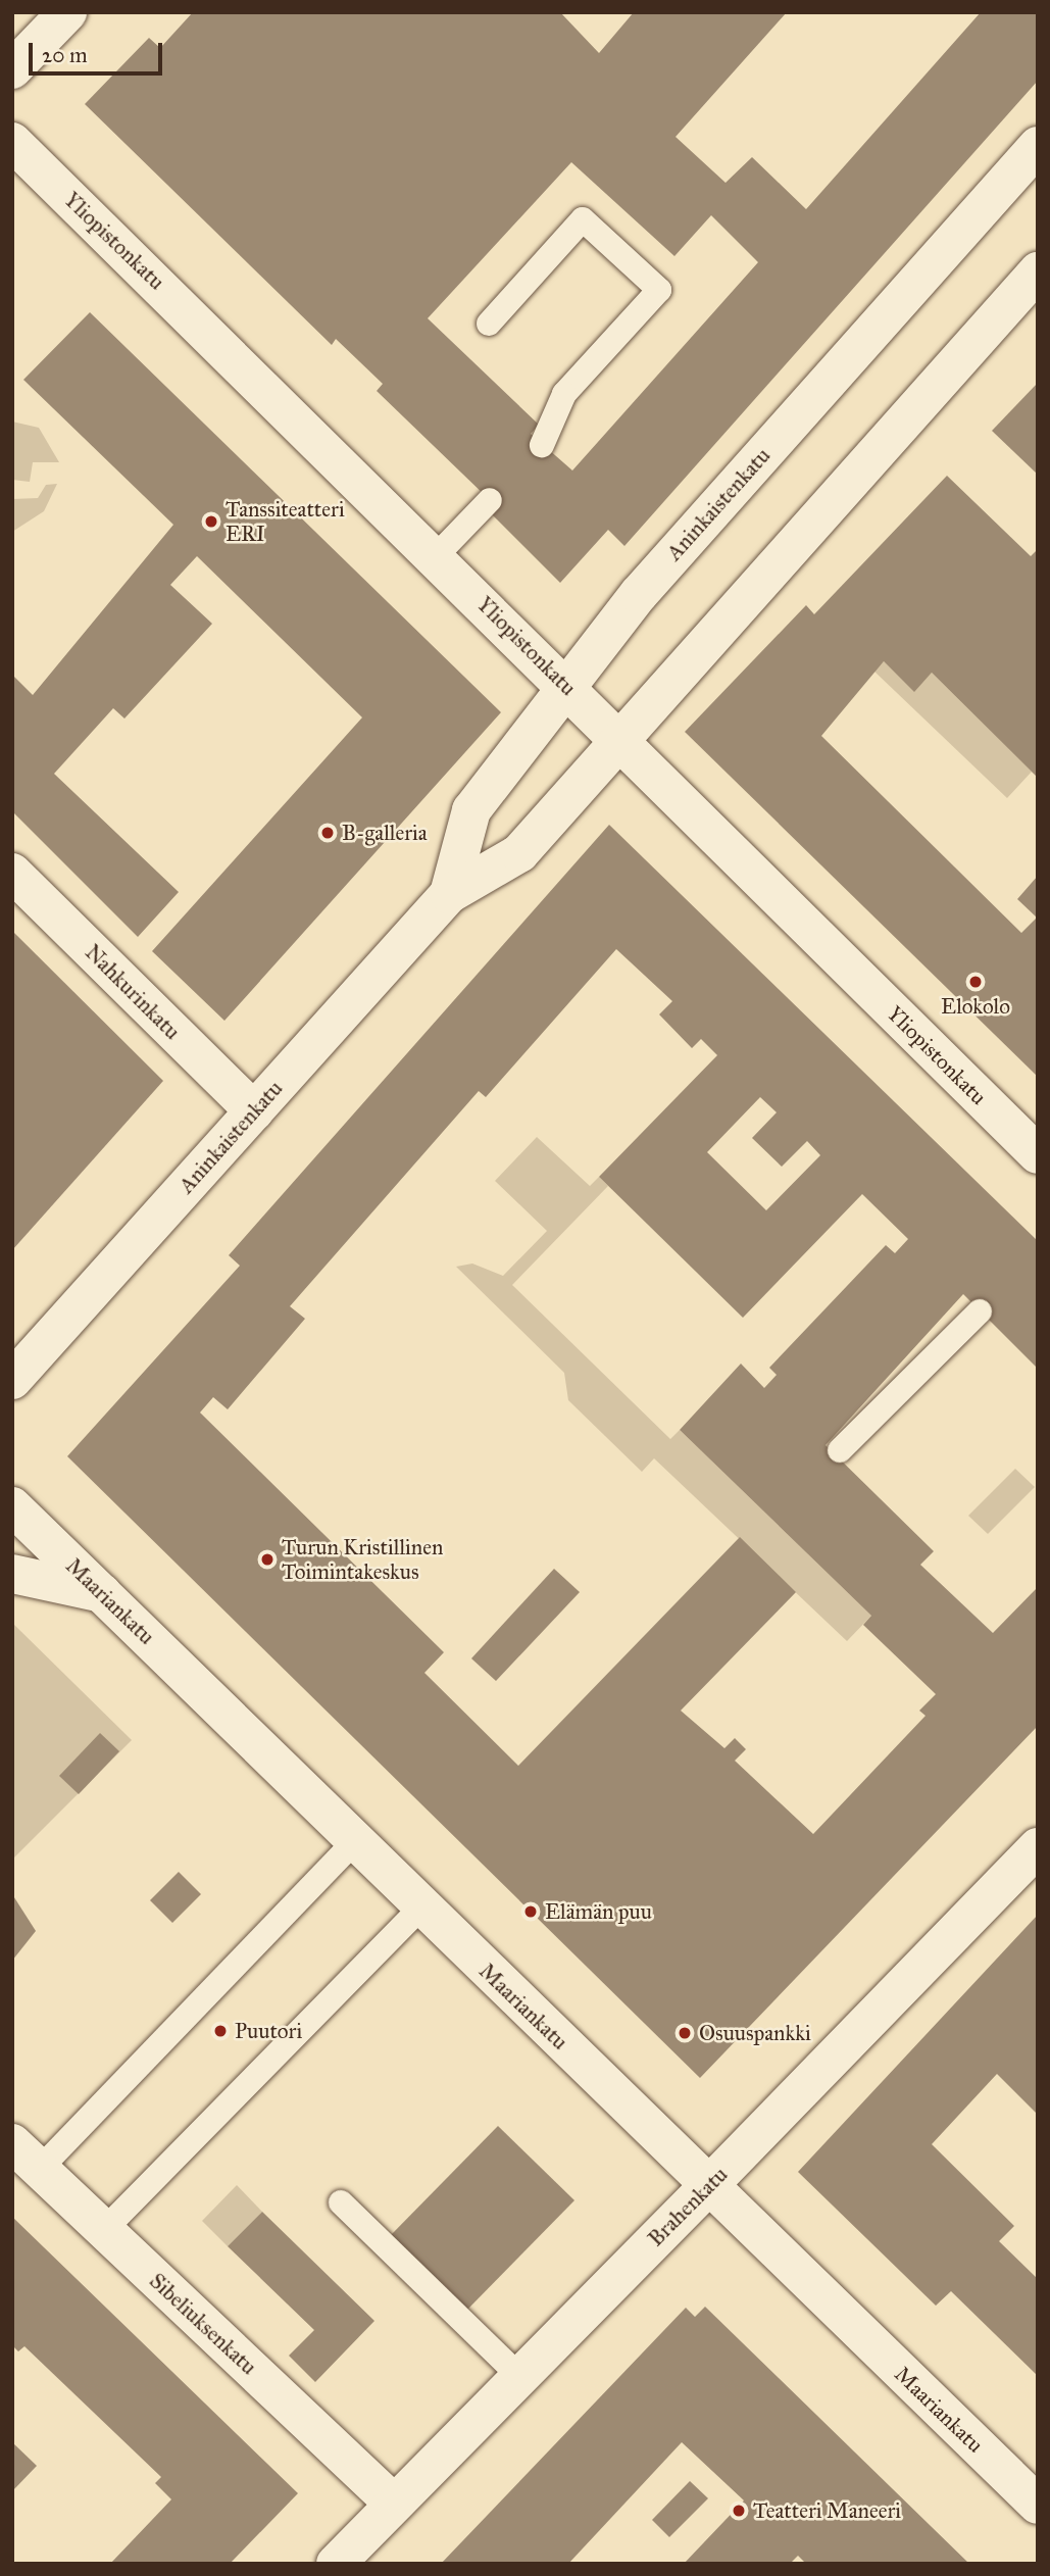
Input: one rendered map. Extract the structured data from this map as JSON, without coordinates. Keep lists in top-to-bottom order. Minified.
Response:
{"streets":{"street":["Yliopistonkatu","Aninkaistenkatu","Nahkurinkatu","Maariankatu","Brahenkatu","Sibeliuksenkatu"]},"crossings":[["Yliopistonkatu","Aninkaistenkatu"],["Aninkaistenkatu","Nahkurinkatu"],["Maariankatu","Brahenkatu"],["Brahenkatu","Sibeliuksenkatu"]],"places":["Tanssiteatteri ERI","B-galleria","Elokolo","Turun Kristillinen Toimintakeskus","Elämän puu","Puutori","Osuuspankki","Teatteri Maneeri"],"scale_bar":"20 m"}
